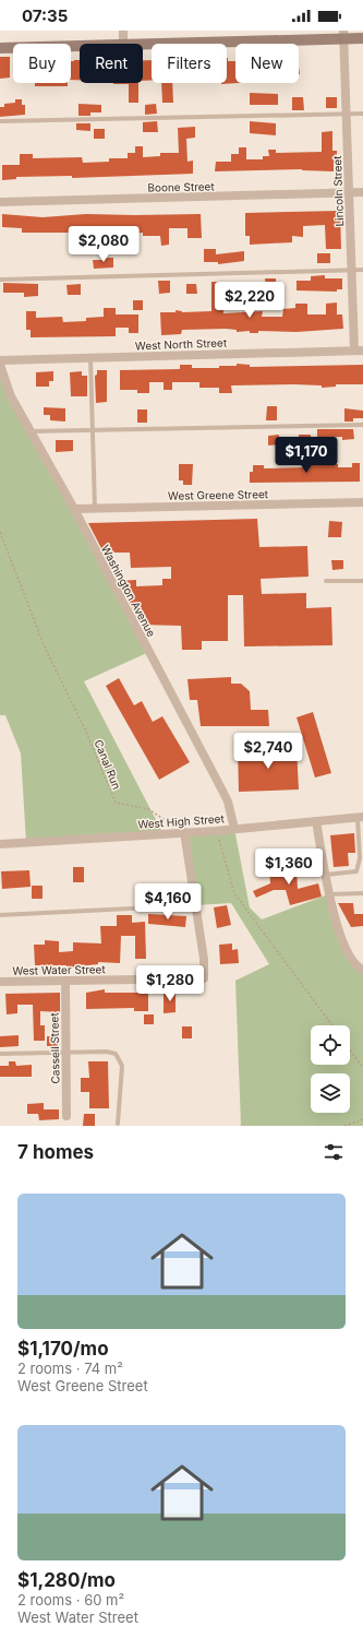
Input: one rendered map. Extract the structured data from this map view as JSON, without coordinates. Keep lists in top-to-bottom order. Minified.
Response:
{"streets":{"street":["Boone Street","Lincoln Street","West North Street","West Greene Street","Washington Avenue","West High Street","West Water Street","Cassell Street"],"path":["Canal Run"]},"crossings":[["Boone Street","Lincoln Street"],["Lincoln Street","West North Street"],["West Greene Street","Washington Avenue"],["Washington Avenue","West High Street"],["West Water Street","Cassell Street"]],"page":{"status":"07:35","chip":["Buy","Rent","Filters","New"],"price":["$2,080","$2,220","$1,170","$2,740","$1,360","$4,160","$1,280"],"heading":"7 homes","list":[{"name":"$1,170/mo","note":"2 rooms · 74 m² · West Greene Street"},{"name":"$1,280/mo","note":"2 rooms · 60 m² · West Water Street"}]}}
